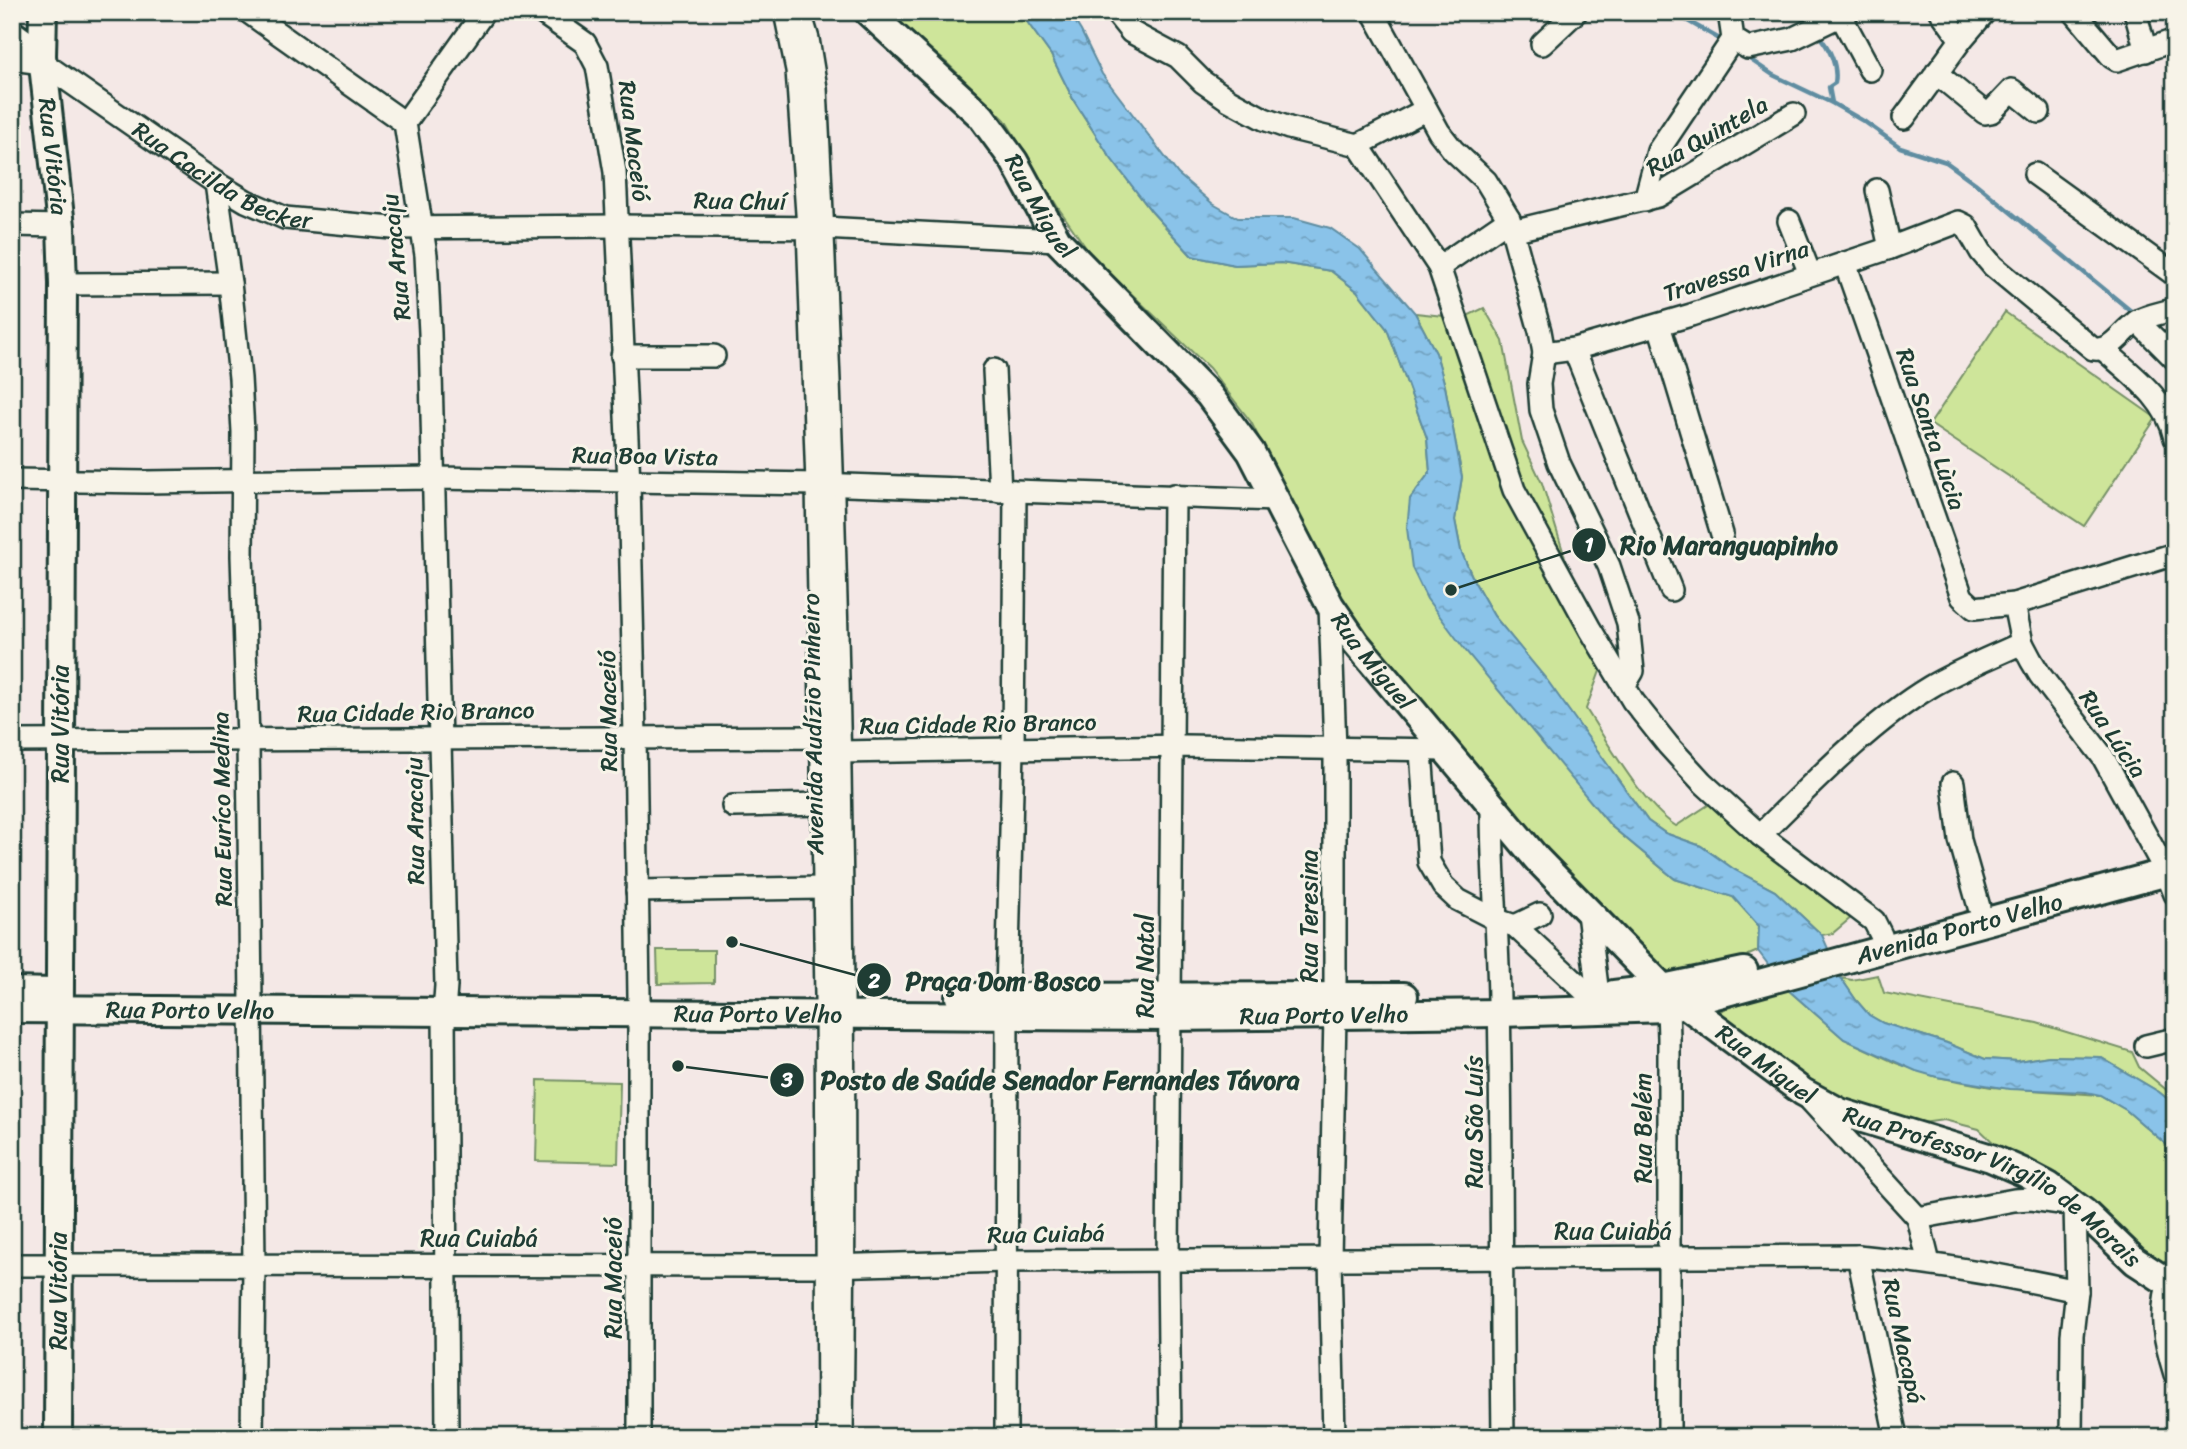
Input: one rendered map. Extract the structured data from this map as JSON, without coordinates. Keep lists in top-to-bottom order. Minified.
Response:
{"streets":{"main road":["Rua Vitória","Rua Cacilda Becker","Rua Miguel","Avenida Porto Velho","Rua Porto Velho","Rua Professor Virgílio de Morais"],"street":["Rua Quintela","Rua Maceió","Rua Chuí","Rua Aracaju","Travessa Virna","Rua Santa Lùcia","Rua Boa Vista","Rua Cidade Rio Branco","Avenida Audízio Pinheiro","Rua Lúcia","Rua Euríco Medina","Rua Teresina","Rua Natal","Rua São Luís","Rua Belém","Rua Cuiabá","Rua Macapá"]},"crossings":[["Rua Maceió","Rua Chuí"],["Rua Maceió","Rua Boa Vista"],["Rua Maceió","Rua Cidade Rio Branco"],["Rua Maceió","Rua Porto Velho"],["Rua Maceió","Rua Cuiabá"],["Rua Vitória","Rua Cacilda Becker"],["Rua Vitória","Rua Boa Vista"],["Rua Vitória","Rua Cidade Rio Branco"],["Rua Vitória","Rua Porto Velho"],["Rua Vitória","Rua Cuiabá"],["Rua Cacilda Becker","Rua Chuí"],["Rua Cacilda Becker","Rua Aracaju"],["Rua Cacilda Becker","Rua Euríco Medina"],["Rua Chuí","Rua Miguel"],["Rua Chuí","Rua Aracaju"],["Rua Chuí","Avenida Audízio Pinheiro"],["Rua Miguel","Rua Boa Vista"],["Rua Miguel","Rua Cidade Rio Branco"],["Rua Miguel","Rua Teresina"],["Rua Miguel","Rua Porto Velho"],["Rua Miguel","Rua São Luís"],["Rua Miguel","Rua Belém"],["Rua Miguel","Rua Professor Virgílio de Morais"],["Rua Miguel","Rua Cuiabá"],["Rua Aracaju","Rua Boa Vista"],["Rua Aracaju","Rua Cidade Rio Branco"],["Rua Aracaju","Rua Porto Velho"],["Rua Aracaju","Rua Cuiabá"],["Travessa Virna","Rua Santa Lùcia"],["Rua Boa Vista","Avenida Audízio Pinheiro"],["Rua Boa Vista","Rua Euríco Medina"],["Rua Boa Vista","Rua Natal"],["Rua Cidade Rio Branco","Avenida Audízio Pinheiro"],["Rua Cidade Rio Branco","Rua Euríco Medina"],["Rua Cidade Rio Branco","Rua Teresina"],["Rua Cidade Rio Branco","Rua Natal"],["Avenida Audízio Pinheiro","Rua Porto Velho"],["Avenida Audízio Pinheiro","Rua Cuiabá"],["Rua Lúcia","Avenida Porto Velho"],["Rua Euríco Medina","Rua Porto Velho"],["Rua Euríco Medina","Rua Cuiabá"],["Rua Teresina","Rua Porto Velho"],["Rua Teresina","Rua Cuiabá"],["Avenida Porto Velho","Rua Porto Velho"],["Rua Natal","Rua Porto Velho"],["Rua Natal","Rua Cuiabá"],["Rua Porto Velho","Rua São Luís"],["Rua Porto Velho","Rua Belém"],["Rua São Luís","Rua Cuiabá"],["Rua Belém","Rua Cuiabá"],["Rua Cuiabá","Rua Macapá"]],"places":["Rio Maranguapinho","Praça Dom Bosco","Posto de Saúde Senador Fernandes Távora"]}
